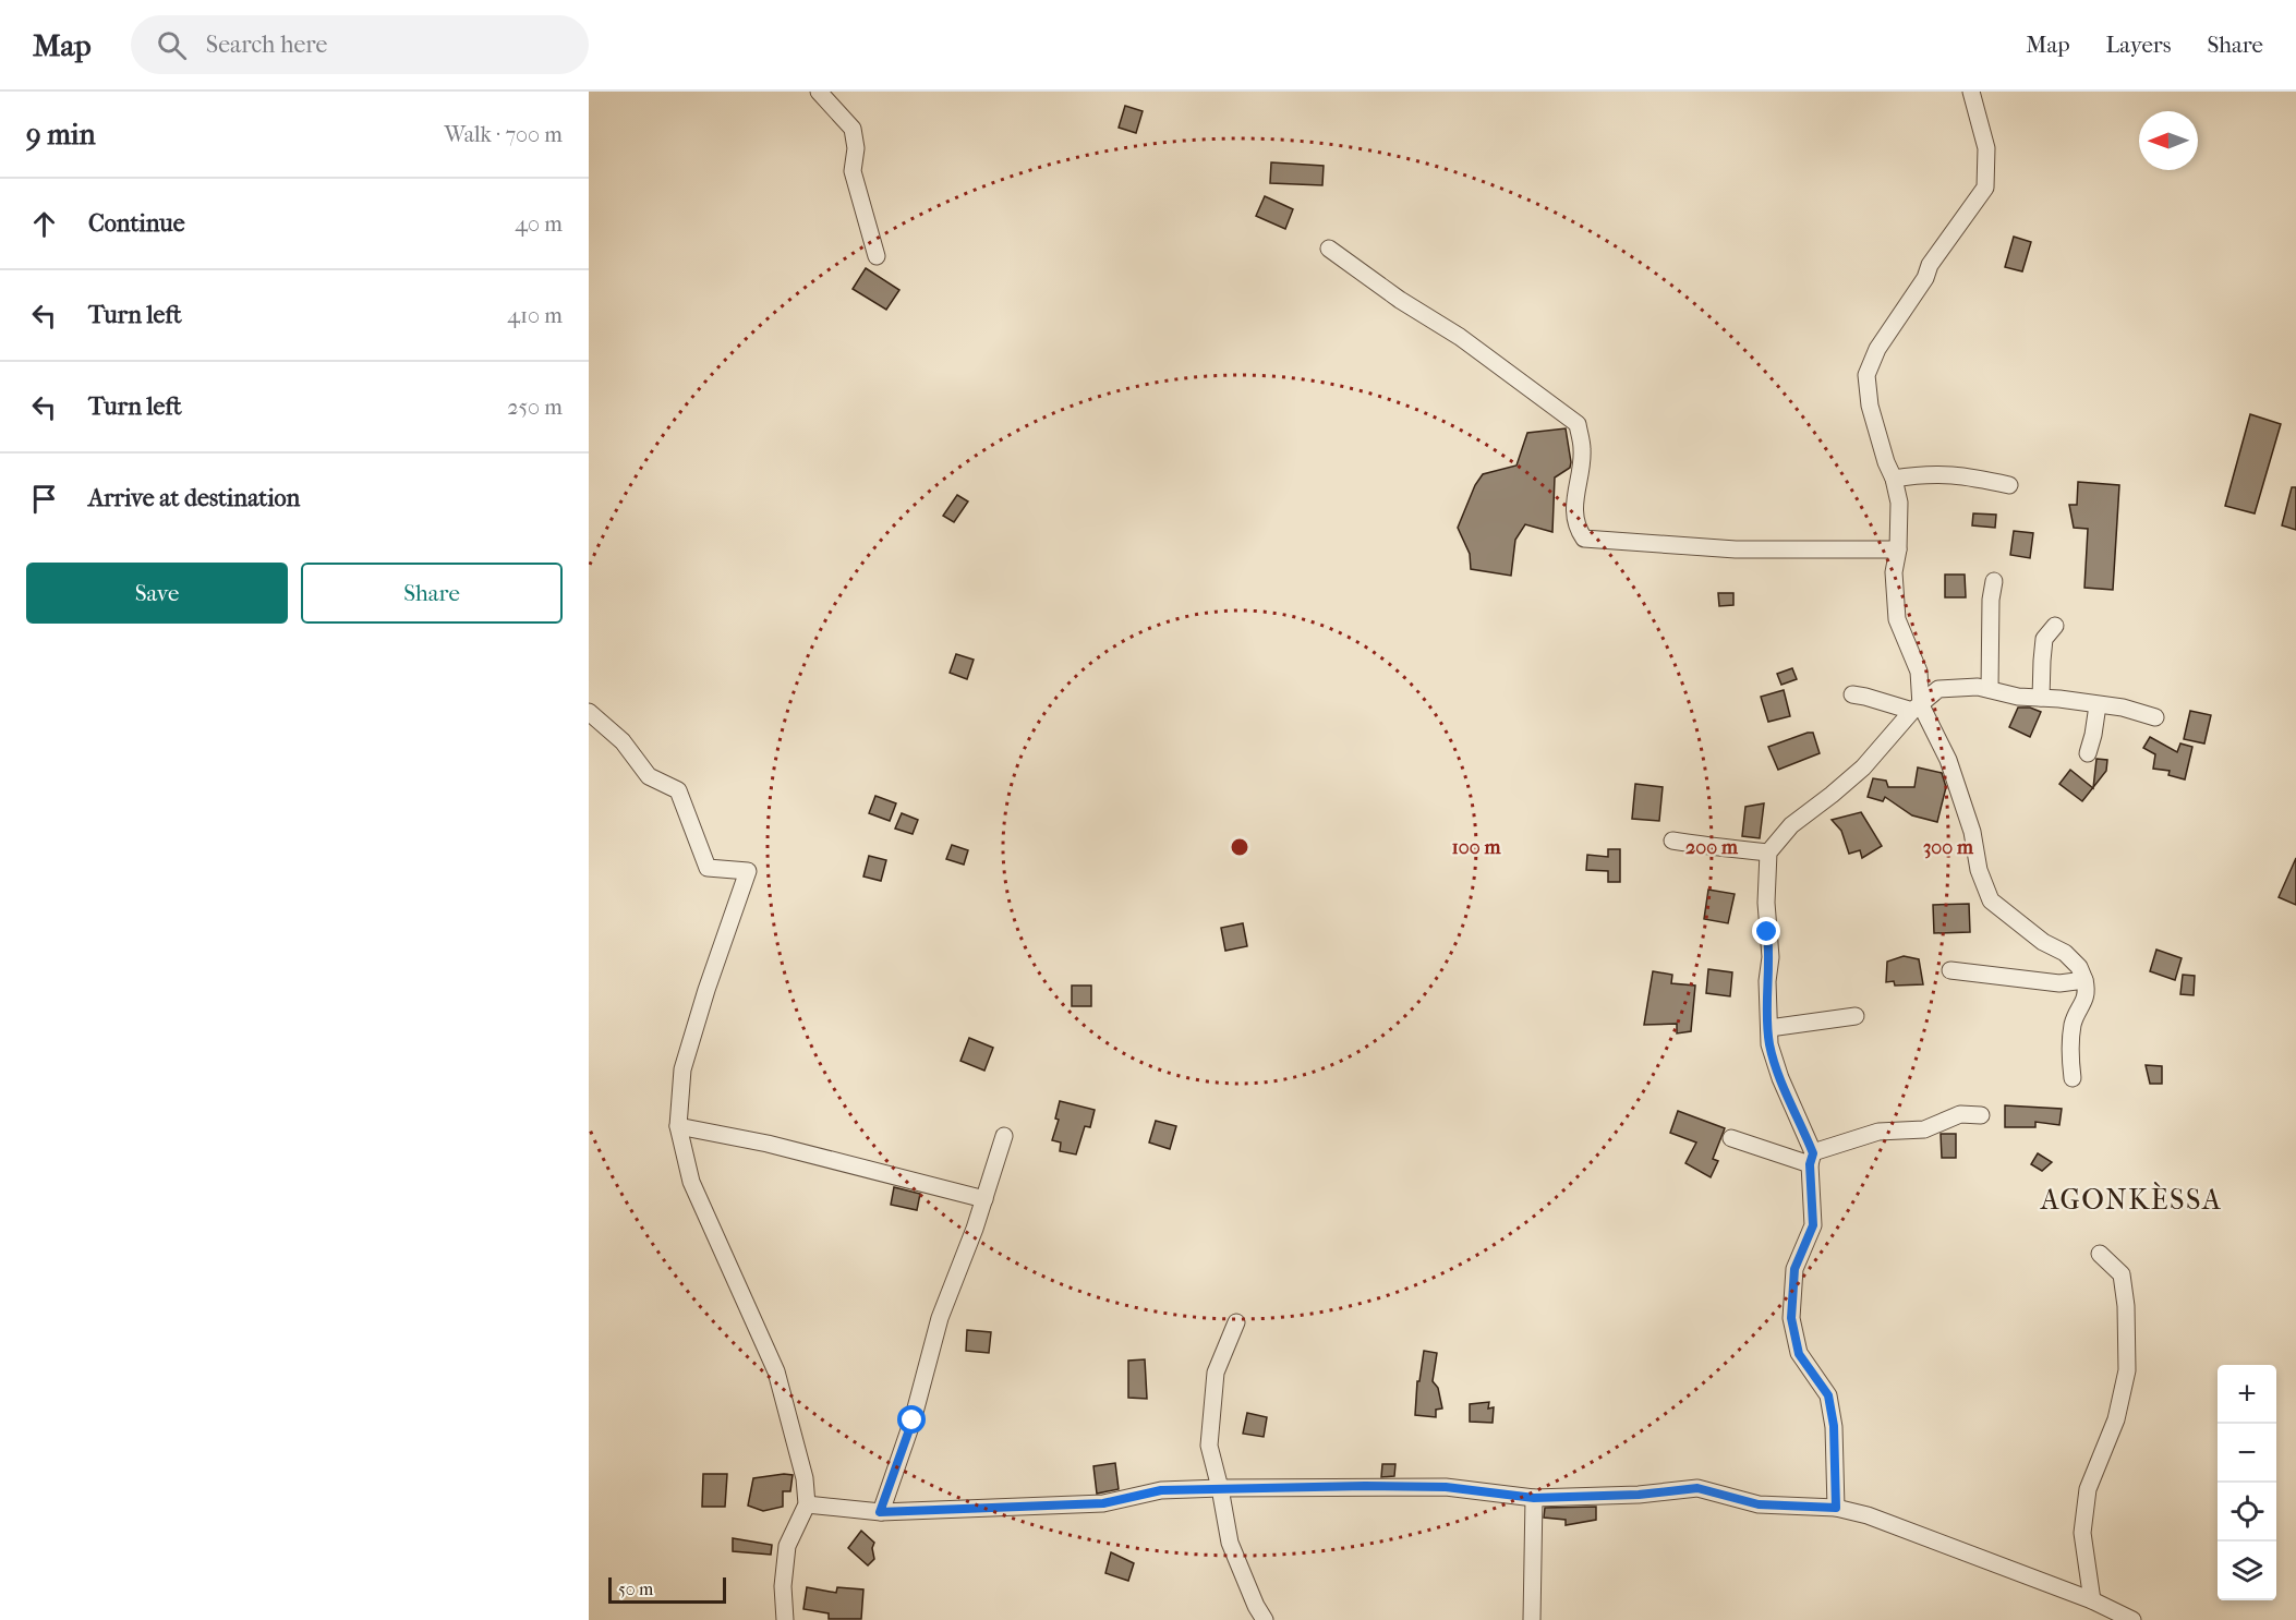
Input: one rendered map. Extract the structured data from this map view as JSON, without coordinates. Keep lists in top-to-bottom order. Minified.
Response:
{"districts":["AGONKÈSSA"],"scale_bar":"50 m","north":"left","page":{"header":"Map","search":"Search here","nav":["Map","Layers","Share"],"heading":["9 min","Walk · 700 m"],"list":[["Continue","40 m"],["Turn left","410 m"],["Turn left","250 m"],"Arrive at destination"],"buttons":["Save","Share"],"map_buttons":["+","−"],"scale":"50 m"},"rings":["100 m","200 m","300 m"]}
